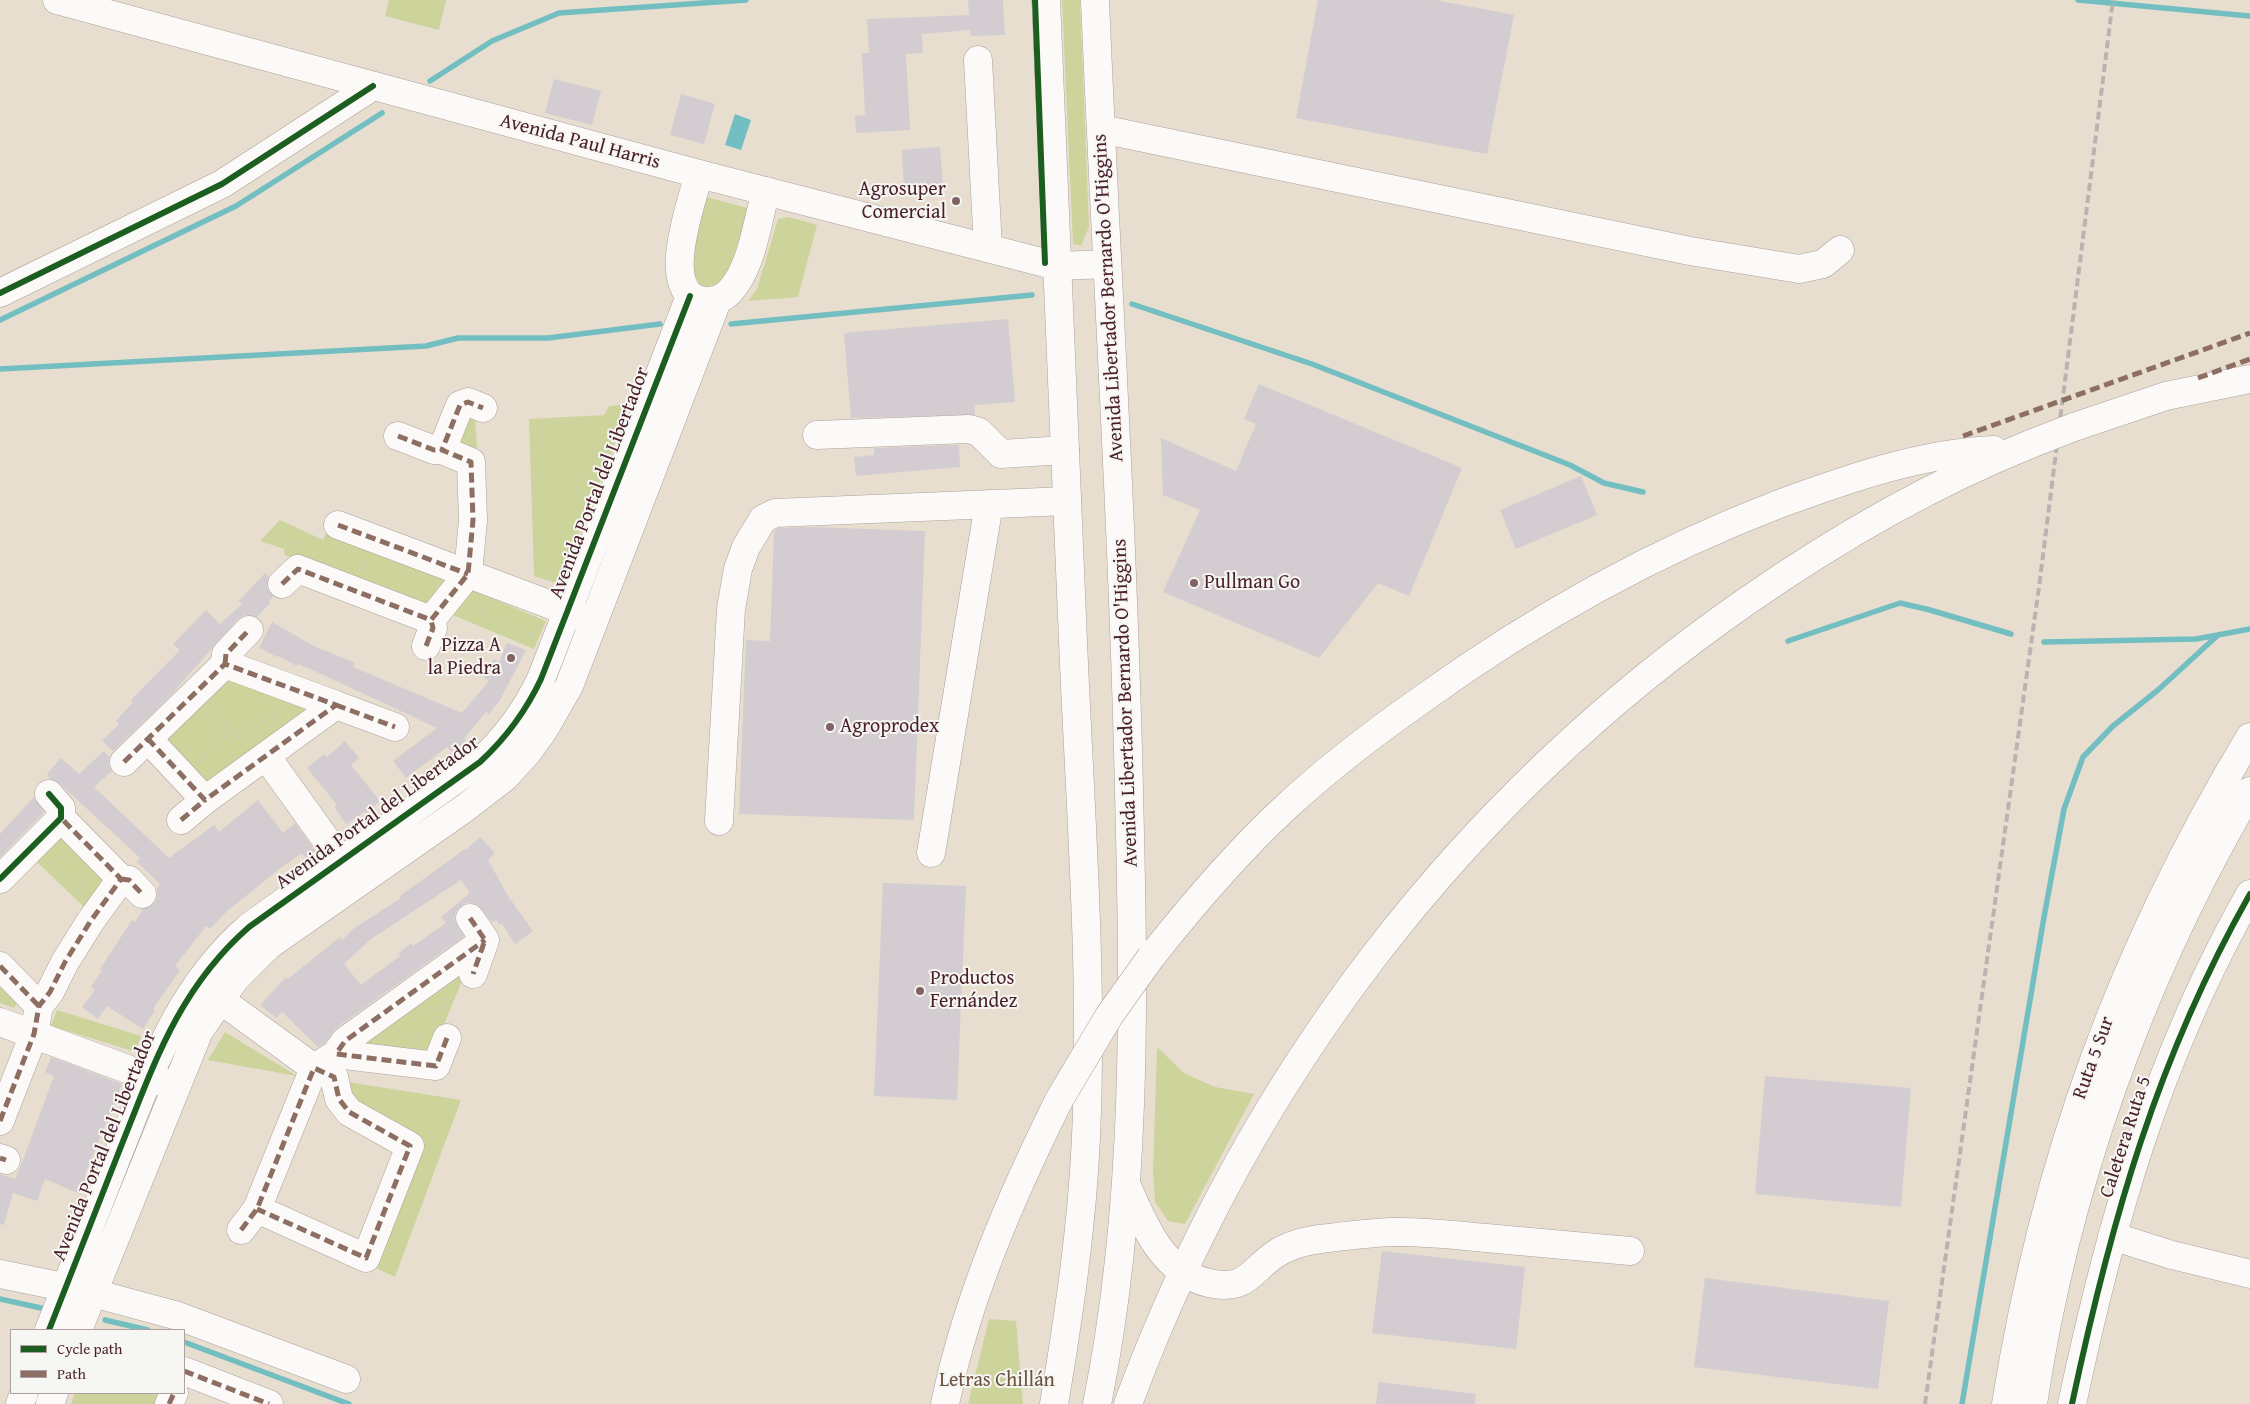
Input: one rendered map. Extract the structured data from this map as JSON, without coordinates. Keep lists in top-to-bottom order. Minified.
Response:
{"streets":{"main road":["Avenida Paul Harris","Avenida Libertador Bernardo O'Higgins","Avenida Portal del Libertador","Ruta 5 Sur","Caletera Ruta 5"]},"crossings":[["Avenida Paul Harris","Avenida Libertador Bernardo O'Higgins"]],"parks":["Letras Chillán"],"places":["Agrosuper Comercial","Pullman Go","Pizza A la Piedra","Agroprodex","Productos Fernández"],"legend":["Cycle path","Path"]}
